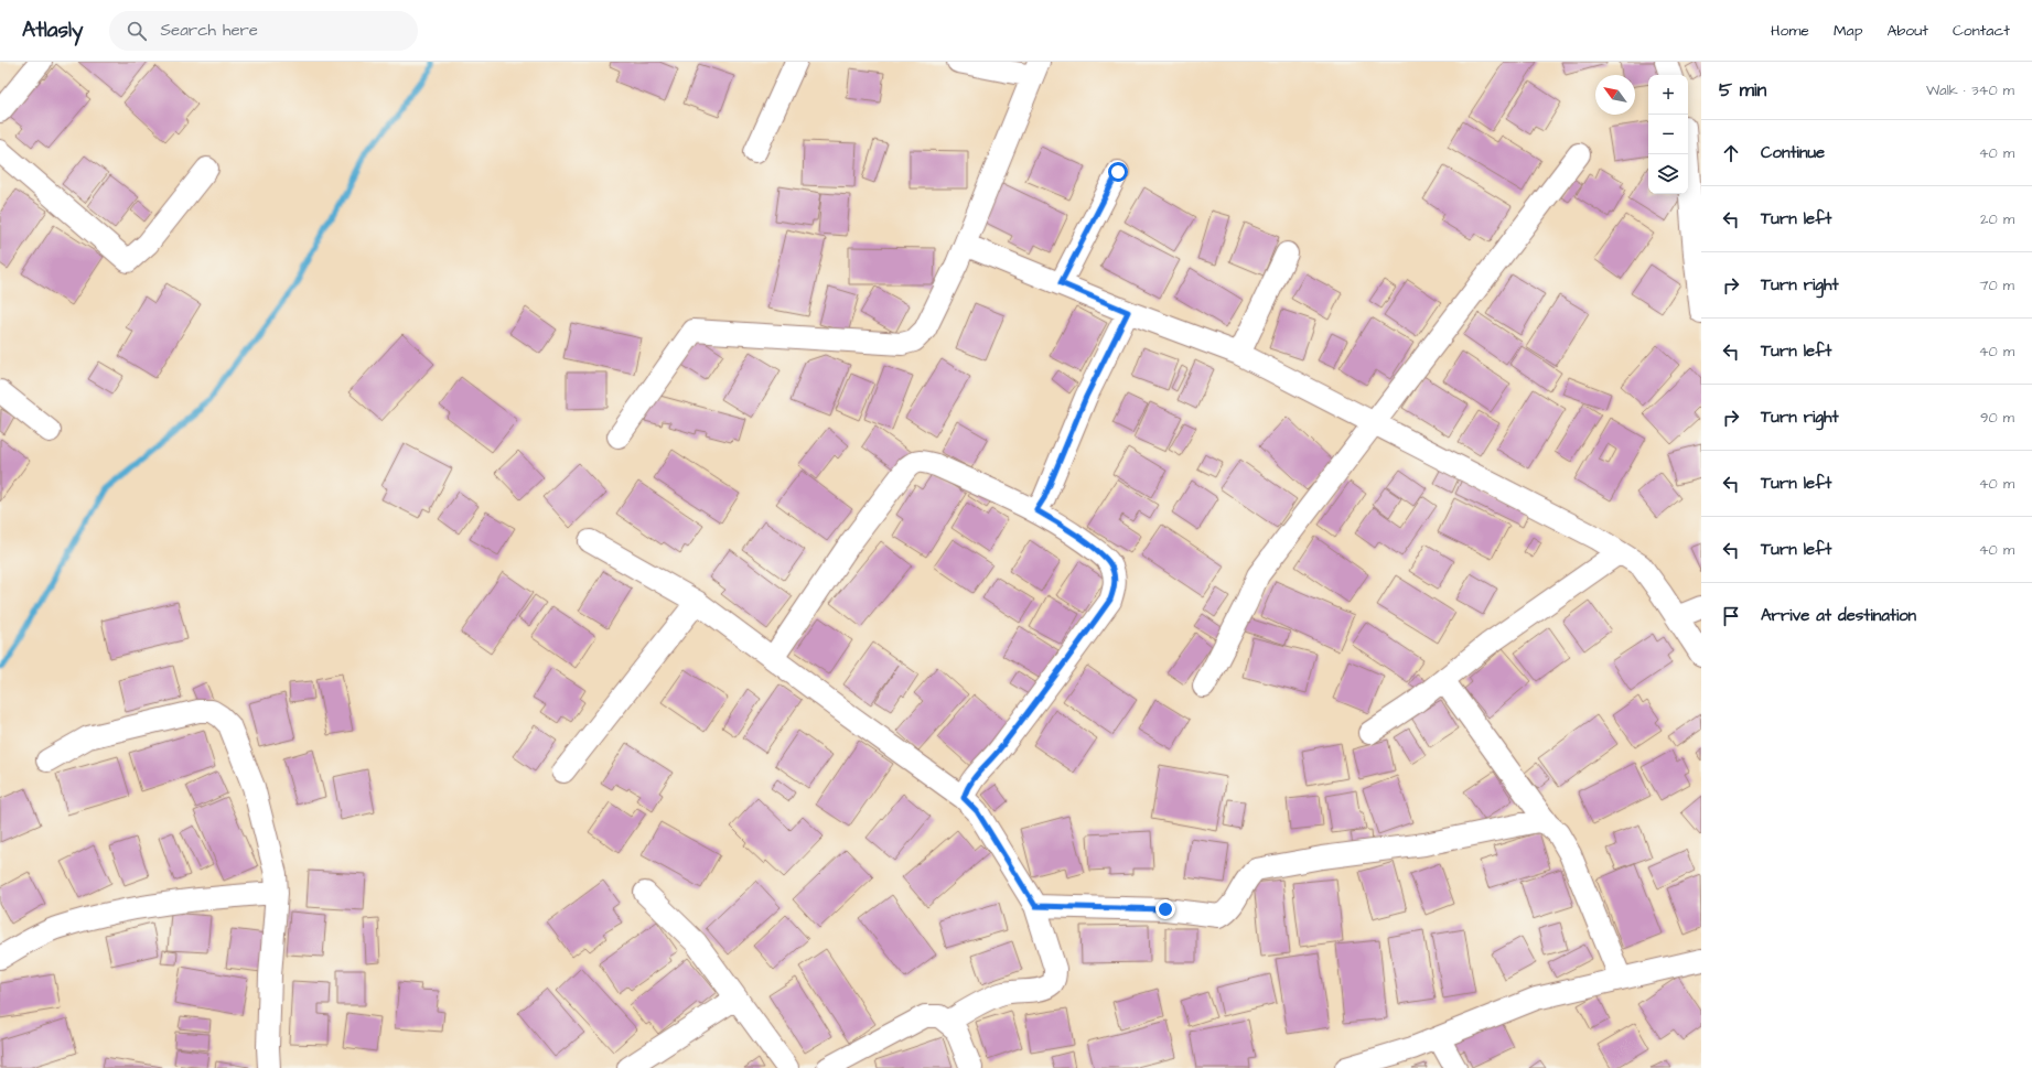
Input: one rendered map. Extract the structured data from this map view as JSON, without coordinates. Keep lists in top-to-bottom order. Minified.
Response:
{"north":"top left","page":{"header":"Atlasly","search":"Search here","nav":["Home","Map","About","Contact"],"heading":["5 min","Walk · 340 m"],"map_buttons":["+","−"],"list":[["Continue","40 m"],["Turn left","20 m"],["Turn right","70 m"],["Turn left","40 m"],["Turn right","90 m"],["Turn left","40 m"],["Turn left","40 m"],"Arrive at destination"]}}
